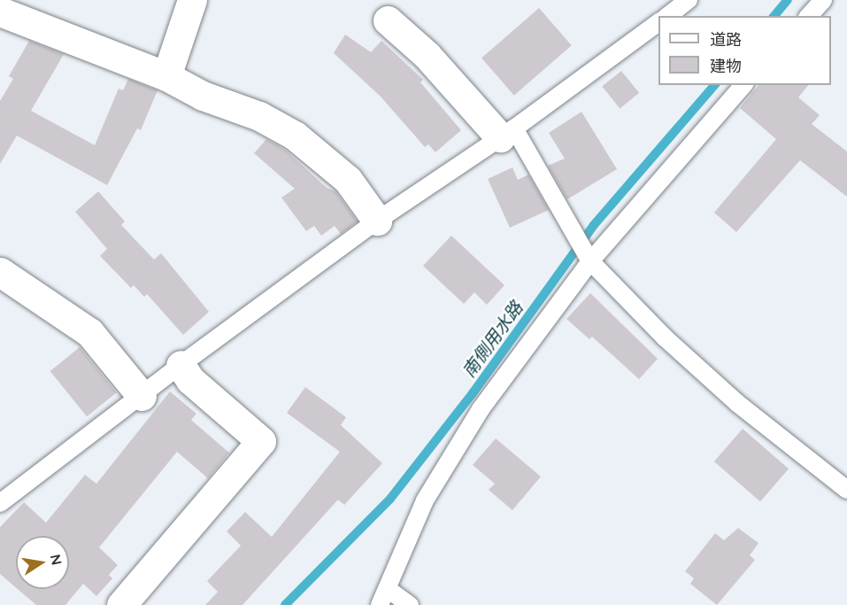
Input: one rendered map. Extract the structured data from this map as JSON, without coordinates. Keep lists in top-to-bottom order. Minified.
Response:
{"water":["南側用水路"],"legend":["道路","建物"],"north":"right"}
